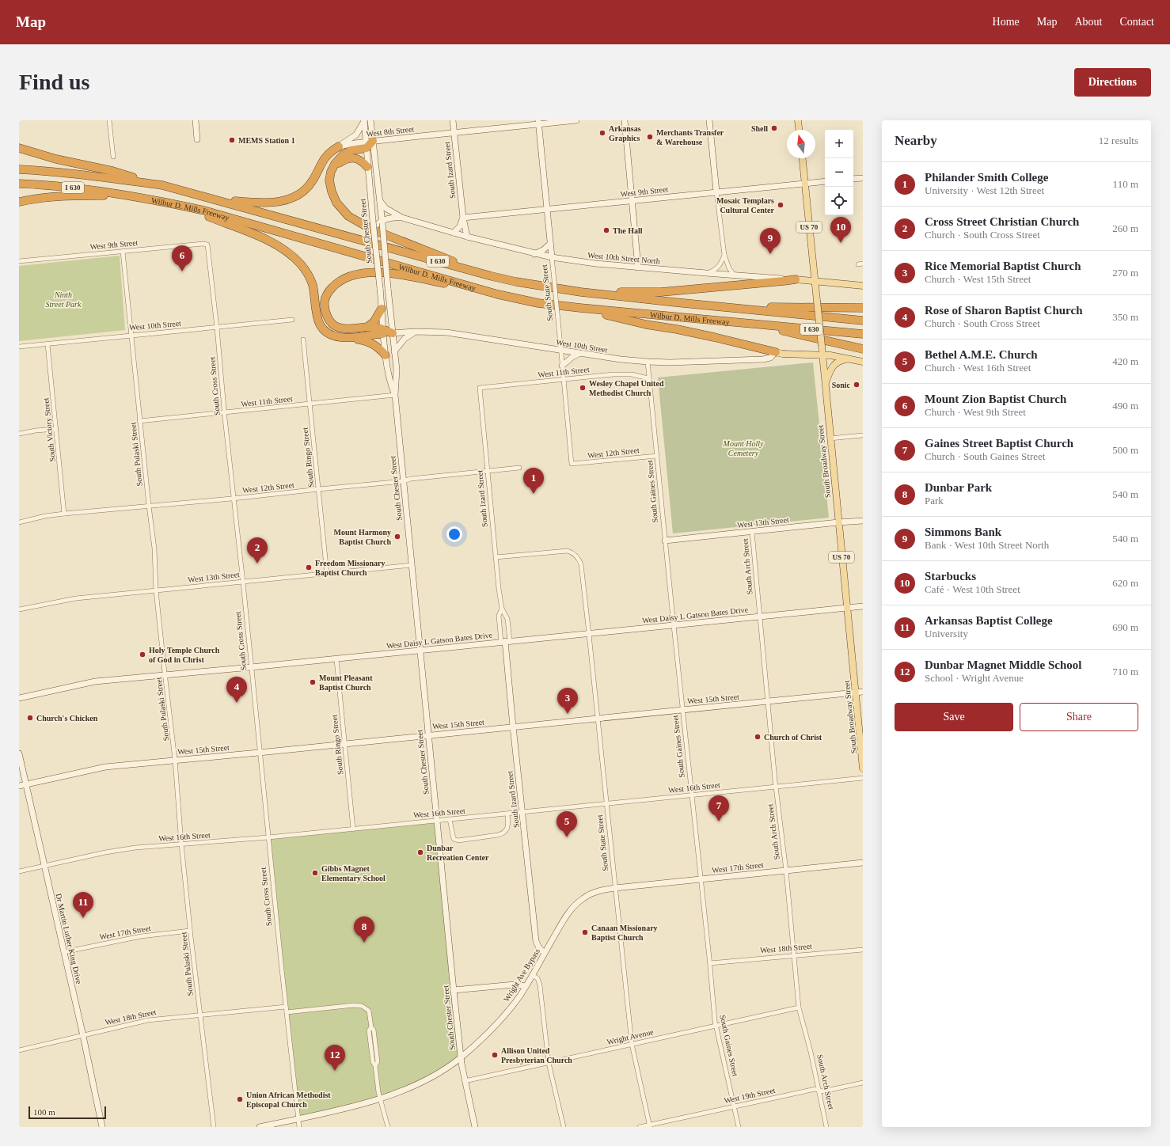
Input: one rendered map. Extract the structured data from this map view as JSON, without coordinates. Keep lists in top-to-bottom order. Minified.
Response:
{"streets":{"highway":["I 630","Wilbur D. Mills Freeway"],"main road":["West 8th Street","South Izard Street","West 9th Street","US 70","South Chester Street","West 10th Street North","South State Street","West 10th Street","South Broadway Street","West 13th Street","West Daisy L Gatson Bates Drive","West 15th Street","West 17th Street","Dr Martin Luther King Drive","Wright Ave Bypass"],"street":["West 11th Street","South Cross Street","South Victory Street","West 12th Street","South Pulaski Street","South Ringo Street","South Gaines Street","South Arch Street","West 16th Street","West 18th Street","Wright Avenue","West 19th Street"]},"crossings":[["West 8th Street","South Izard Street"],["West 8th Street","South Chester Street"],["West 8th Street","South State Street"],["South Izard Street","West 9th Street"],["South Izard Street","West 10th Street North"],["South Izard Street","South State Street"],["South Izard Street","West 11th Street"],["South Izard Street","West 12th Street"],["South Izard Street","West Daisy L Gatson Bates Drive"],["South Izard Street","West 15th Street"],["South Izard Street","West 16th Street"],["South Izard Street","Wright Ave Bypass"],["West 9th Street","South State Street"],["West 9th Street","South Cross Street"],["West 9th Street","South Pulaski Street"],["West 9th Street","South Broadway Street"],["South Chester Street","West 10th Street"],["South Chester Street","West 11th Street"],["South Chester Street","West 12th Street"],["South Chester Street","West 13th Street"],["South Chester Street","West Daisy L Gatson Bates Drive"],["South Chester Street","West 15th Street"],["South Chester Street","West 16th Street"],["South Chester Street","Wright Ave Bypass"],["South Chester Street","Wright Avenue"],["West 10th Street North","South State Street"],["South State Street","West 10th Street"],["South State Street","West 11th Street"],["South State Street","West 12th Street"],["South State Street","West Daisy L Gatson Bates Drive"],["South State Street","West 15th Street"],["South State Street","West 16th Street"],["South State Street","West 17th Street"],["South State Street","Wright Ave Bypass"],["South State Street","Wright Avenue"],["South State Street","West 19th Street"],["West 10th Street","South Cross Street"],["West 10th Street","South Victory Street"],["West 10th Street","South Pulaski Street"],["West 10th Street","South Gaines Street"],["West 11th Street","South Cross Street"],["West 11th Street","South Pulaski Street"],["West 11th Street","South Ringo Street"],["West 11th Street","South Gaines Street"],["South Cross Street","West 12th Street"],["South Cross Street","West 13th Street"],["South Cross Street","West Daisy L Gatson Bates Drive"],["South Cross Street","West 15th Street"],["South Cross Street","West 16th Street"],["South Cross Street","West 18th Street"],["South Victory Street","West 12th Street"],["West 12th Street","South Pulaski Street"],["West 12th Street","South Ringo Street"],["West 12th Street","South Gaines Street"],["South Pulaski Street","West 13th Street"],["South Pulaski Street","West Daisy L Gatson Bates Drive"],["South Pulaski Street","West 15th Street"],["South Pulaski Street","West 16th Street"],["South Pulaski Street","West 17th Street"],["South Pulaski Street","West 18th Street"],["South Ringo Street","West 13th Street"],["South Ringo Street","West Daisy L Gatson Bates Drive"],["South Ringo Street","West 15th Street"],["South Ringo Street","West 16th Street"],["South Broadway Street","West 13th Street"],["South Broadway Street","West Daisy L Gatson Bates Drive"],["South Broadway Street","West 15th Street"],["South Gaines Street","West 13th Street"],["South Gaines Street","West Daisy L Gatson Bates Drive"],["South Gaines Street","West 15th Street"],["South Gaines Street","West 16th Street"],["South Gaines Street","West 17th Street"],["South Gaines Street","West 18th Street"],["South Gaines Street","Wright Avenue"],["South Gaines Street","West 19th Street"],["West 13th Street","South Arch Street"],["South Arch Street","West Daisy L Gatson Bates Drive"],["South Arch Street","West 15th Street"],["South Arch Street","West 16th Street"],["South Arch Street","West 17th Street"],["South Arch Street","West 18th Street"],["South Arch Street","Wright Avenue"],["South Arch Street","West 19th Street"],["West 15th Street","Dr Martin Luther King Drive"],["West 16th Street","Dr Martin Luther King Drive"],["West 17th Street","Dr Martin Luther King Drive"],["West 17th Street","Wright Ave Bypass"],["Dr Martin Luther King Drive","West 18th Street"]],"parks":["Ninth Street Park","Mount Holly Cemetery"],"places":["Shell","Arkansas Graphics","Merchants Transfer & Warehouse","MEMS Station 1","Mosaic Templars Cultural Center","The Hall","Sonic","Wesley Chapel United Methodist Church","Mount Harmony Baptist Church","Freedom Missionary Baptist Church","Holy Temple Church of God in Christ","Mount Pleasant Baptist Church","Church's Chicken","Church of Christ","Dunbar Recreation Center","Gibbs Magnet Elementary School","Canaan Missionary Baptist Church","Allison United Presbyterian Church","Union African Methodist Episcopal Church"],"scale_bar":"100 m","north":"top","page":{"header":"Map","nav":["Home","Map","About","Contact"],"buttons":["Directions",["Save","Share"]],"title":"Find us","heading":["Nearby","12 results"],"map_buttons":["+","−"],"list":[{"mark":"1","name":"Philander Smith College","note":"University · West 12th Street","value":"110 m"},{"mark":"2","name":"Cross Street Christian Church","note":"Church · South Cross Street","value":"260 m"},{"mark":"3","name":"Rice Memorial Baptist Church","note":"Church · West 15th Street","value":"270 m"},{"mark":"4","name":"Rose of Sharon Baptist Church","note":"Church · South Cross Street","value":"350 m"},{"mark":"5","name":"Bethel A.M.E. Church","note":"Church · West 16th Street","value":"420 m"},{"mark":"6","name":"Mount Zion Baptist Church","note":"Church · West 9th Street","value":"490 m"},{"mark":"7","name":"Gaines Street Baptist Church","note":"Church · South Gaines Street","value":"500 m"},{"mark":"8","name":"Dunbar Park","note":"Park","value":"540 m"},{"mark":"9","name":"Simmons Bank","note":"Bank · West 10th Street North","value":"540 m"},{"mark":"10","name":"Starbucks","note":"Café · West 10th Street","value":"620 m"},{"mark":"11","name":"Arkansas Baptist College","note":"University","value":"690 m"},{"mark":"12","name":"Dunbar Magnet Middle School","note":"School · Wright Avenue","value":"710 m"}],"pins":["10","9","6","1","2","4","3","7","5","11","8","12"],"scale":"100 m"}}
